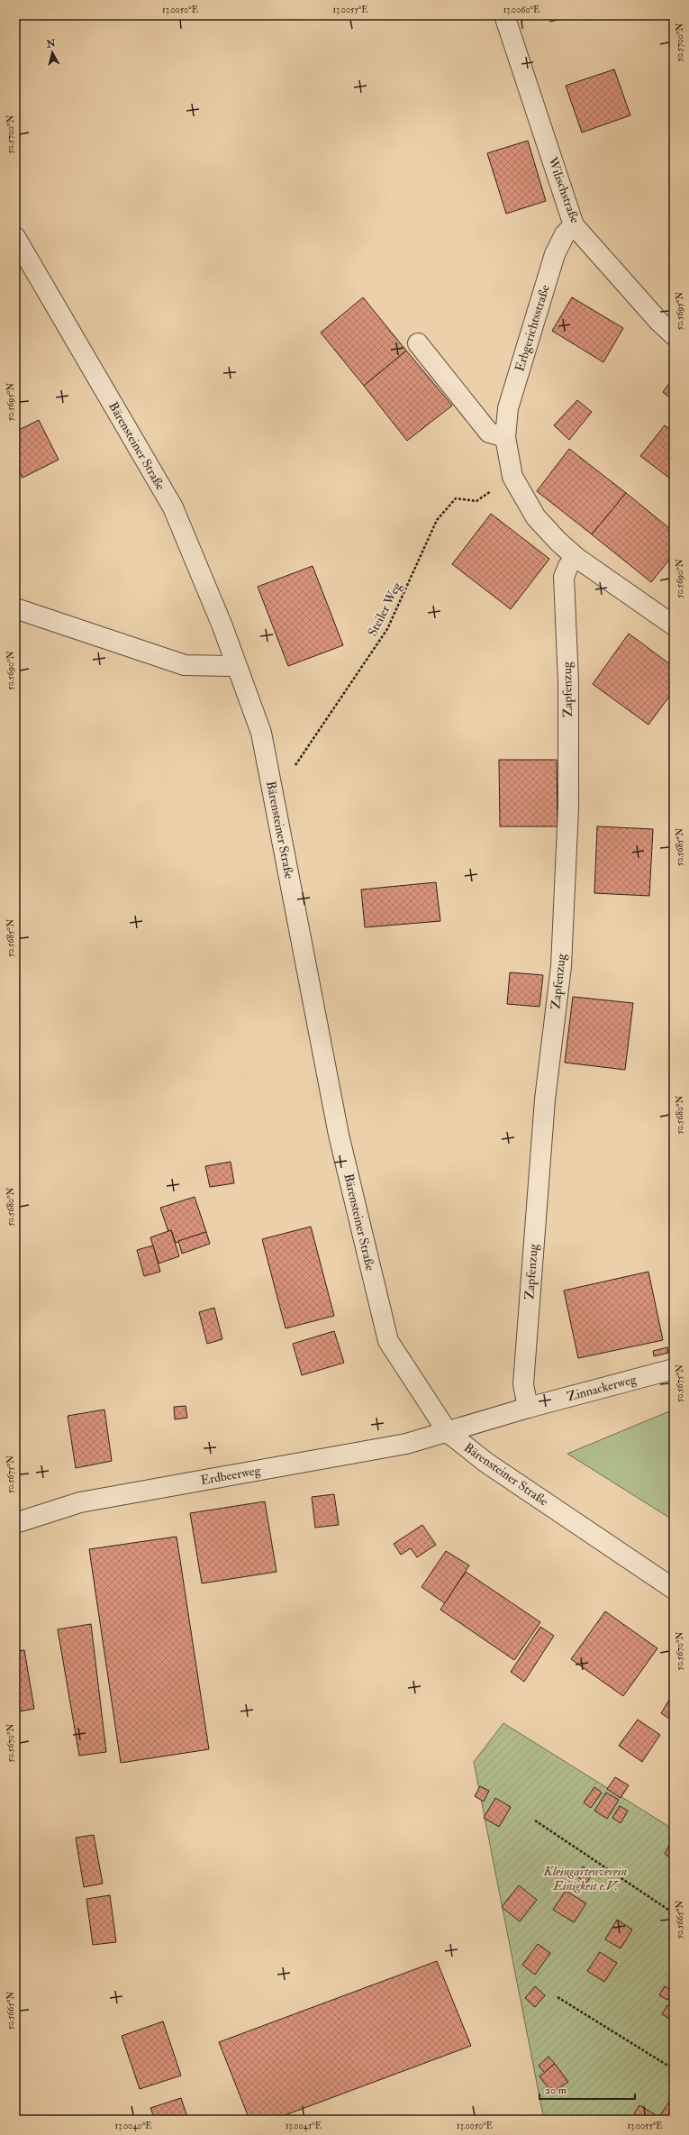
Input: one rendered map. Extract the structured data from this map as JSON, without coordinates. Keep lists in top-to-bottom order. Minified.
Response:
{"streets":{"street":["Wilischstraße","Erbgerichtsstraße","Bärensteiner Straße","Zapfenzug","Zinnackerweg","Erdbeerweg"],"path":["Steiler Weg"]},"crossings":[["Wilischstraße","Erbgerichtsstraße"],["Erbgerichtsstraße","Steiler Weg"],["Erbgerichtsstraße","Zapfenzug"],["Bärensteiner Straße","Steiler Weg"],["Bärensteiner Straße","Zinnackerweg"],["Bärensteiner Straße","Erdbeerweg"],["Zapfenzug","Zinnackerweg"],["Zinnackerweg","Erdbeerweg"]],"parks":["Kleingartenverein Einigkeit e.V."],"scale_bar":"20 m","north":"top","coordinates":["13.0050°E","13.0055°E","13.0060°E","50.5700°N","50.5695°N","50.5690°N","50.5685°N","50.5680°N","50.5675°N","50.5670°N","50.5665°N","13.0040°E","13.0045°E"]}
